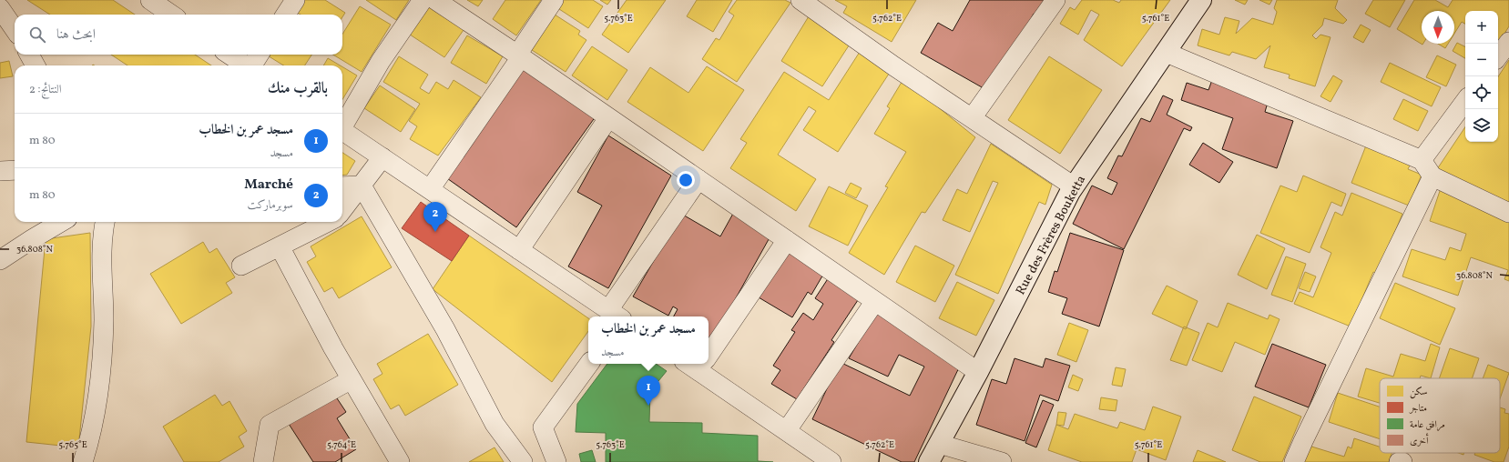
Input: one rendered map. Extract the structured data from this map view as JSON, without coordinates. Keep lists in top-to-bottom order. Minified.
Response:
{"streets":{"main road":["Rue des Frères Bouketta"]},"legend":["سكن","متاجر","مرافق عامة","أخرى"],"north":"bottom","page":{"map_buttons":["+","−"],"search":"ابحث هنا","heading":["بالقرب منك","النتائج: 2"],"list":[{"mark":"1","name":"مسجد عمر بن الخطاب","note":"مسجد","value":"80 m"},{"mark":"2","name":"Marché","note":"سوبرماركت","value":"80 m"}],"pins":["2","1"],"popup":["مسجد عمر بن الخطاب","مسجد"]},"coordinates":["5.763°E","5.762°E","5.761°E","36.808°N","5.765°E","5.764°E"]}
